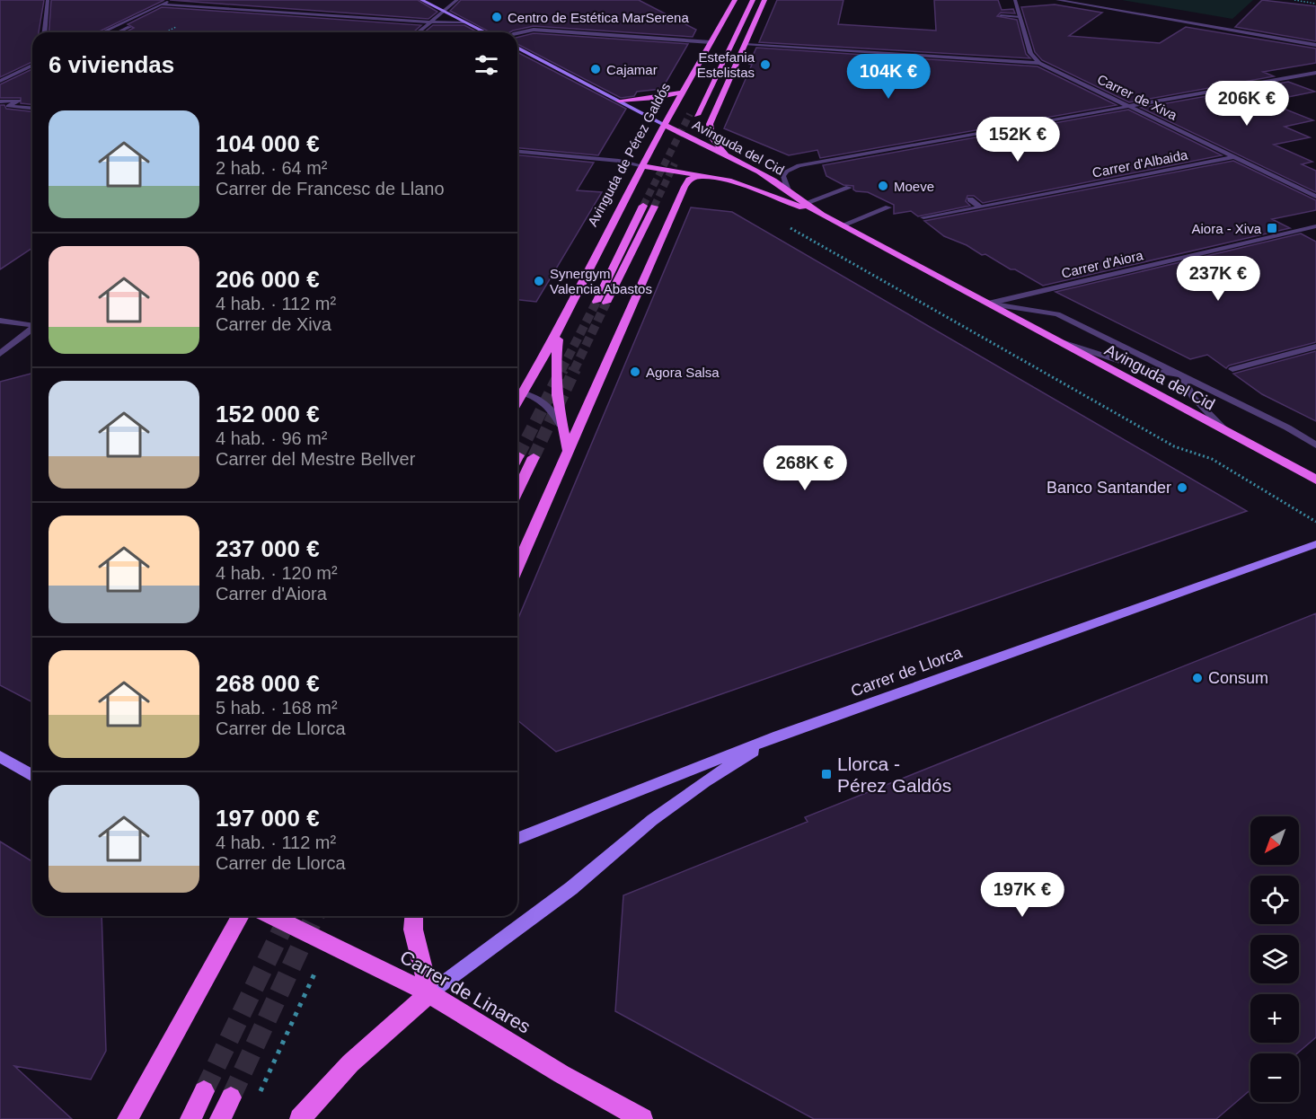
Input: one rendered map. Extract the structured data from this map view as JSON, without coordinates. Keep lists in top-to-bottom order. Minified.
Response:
{"streets":{"main road":["Avinguda del Cid","Avinguda de Pérez Galdós","Carrer de Llorca","Carrer de Linares"],"street":["Carrer de Xiva","Carrer d'Albaida","Carrer d'Aiora"]},"crossings":[["Carrer de Xiva","Carrer d'Albaida"],["Avinguda del Cid","Avinguda de Pérez Galdós"],["Avinguda del Cid","Carrer d'Aiora"]],"places":{"other":["Centro de Estética MarSerena","Estefania Estelistas","Cajamar","Moeve","Synergym Valencia Abastos","Agora Salsa","Banco Santander","Consum"],"transit":["Aiora - Xiva","Llorca - Pérez Galdós"]},"north":"bottom left","page":{"heading":"6 viviendas","price":["104K €","206K €","152K €","237K €","268K €","197K €"],"list":[{"name":"104 000 €","note":"2 hab. · 64 m² · Carrer de Francesc de Llano"},{"name":"206 000 €","note":"4 hab. · 112 m² · Carrer de Xiva"},{"name":"152 000 €","note":"4 hab. · 96 m² · Carrer del Mestre Bellver"},{"name":"237 000 €","note":"4 hab. · 120 m² · Carrer d'Aiora"},{"name":"268 000 €","note":"5 hab. · 168 m² · Carrer de Llorca"},{"name":"197 000 €","note":"4 hab. · 112 m² · Carrer de Llorca"}],"map_buttons":["+","−"]}}
